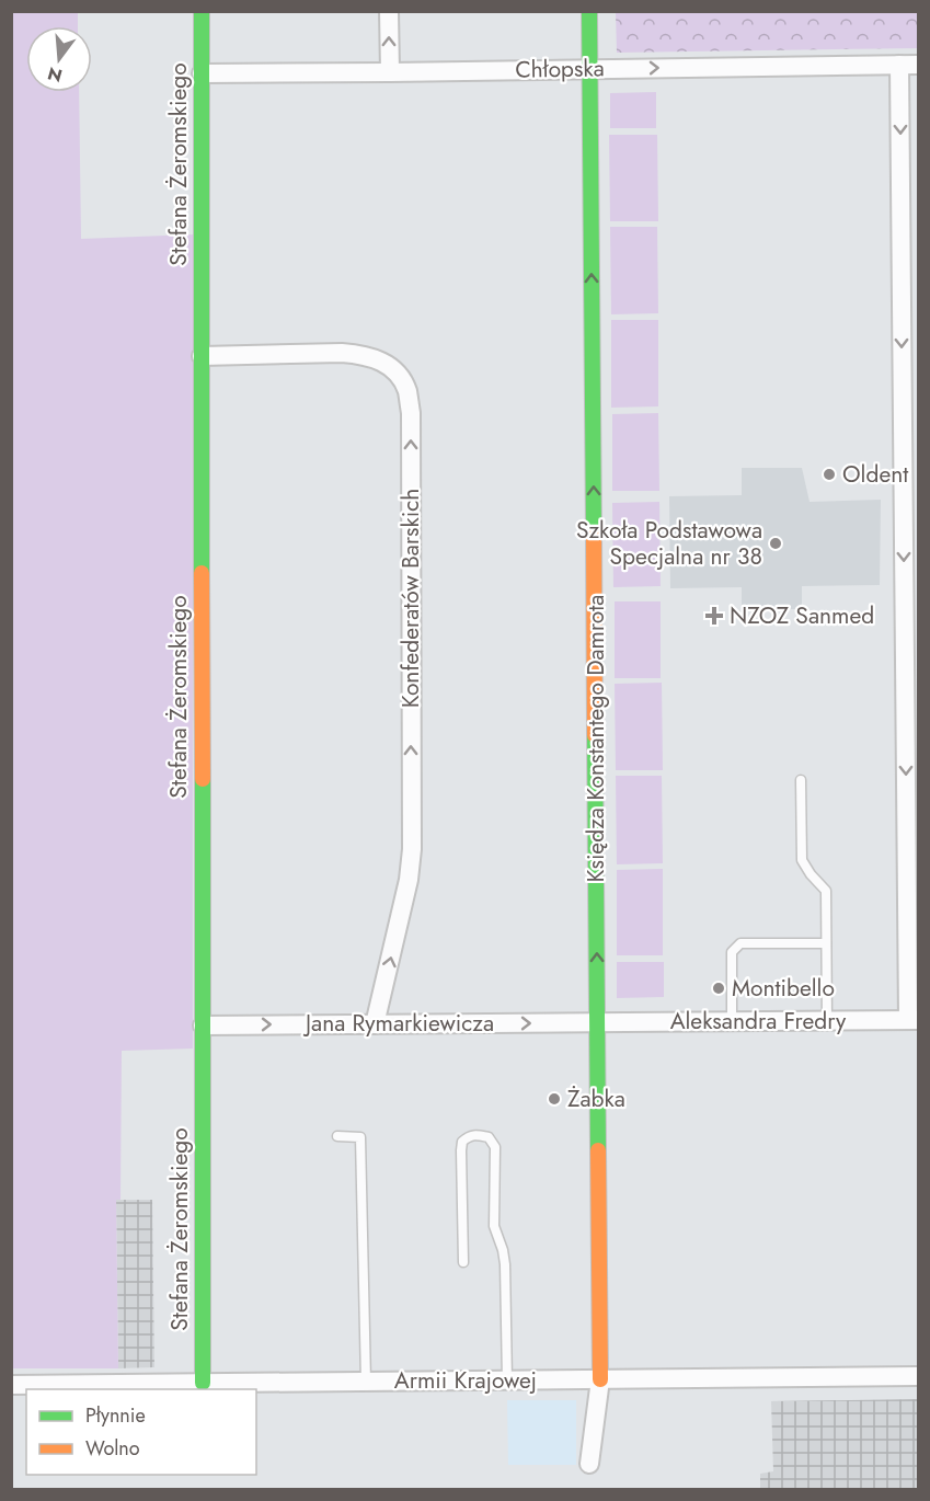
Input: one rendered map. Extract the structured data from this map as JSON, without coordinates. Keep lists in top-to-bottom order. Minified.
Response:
{"streets":{"street":["Chłopska","Stefana Żeromskiego","Konfederatów Barskich","Księdza Konstantego Damrota","Aleksandra Fredry","Jana Rymarkiewicza","Armii Krajowej"]},"crossings":[["Chłopska","Stefana Żeromskiego"],["Chłopska","Księdza Konstantego Damrota"],["Stefana Żeromskiego","Konfederatów Barskich"],["Stefana Żeromskiego","Jana Rymarkiewicza"],["Stefana Żeromskiego","Armii Krajowej"],["Konfederatów Barskich","Jana Rymarkiewicza"],["Księdza Konstantego Damrota","Aleksandra Fredry"],["Księdza Konstantego Damrota","Jana Rymarkiewicza"],["Księdza Konstantego Damrota","Armii Krajowej"],["Aleksandra Fredry","Jana Rymarkiewicza"]],"one_way":["Chłopska","Konfederatów Barskich","Księdza Konstantego Damrota","Jana Rymarkiewicza"],"places":{"other":["Oldent","Szkoła Podstawowa Specjalna nr 38","Montibello","Żabka"],"health":["NZOZ Sanmed"]},"legend":["Płynnie","Wolno"],"north":"bottom"}
